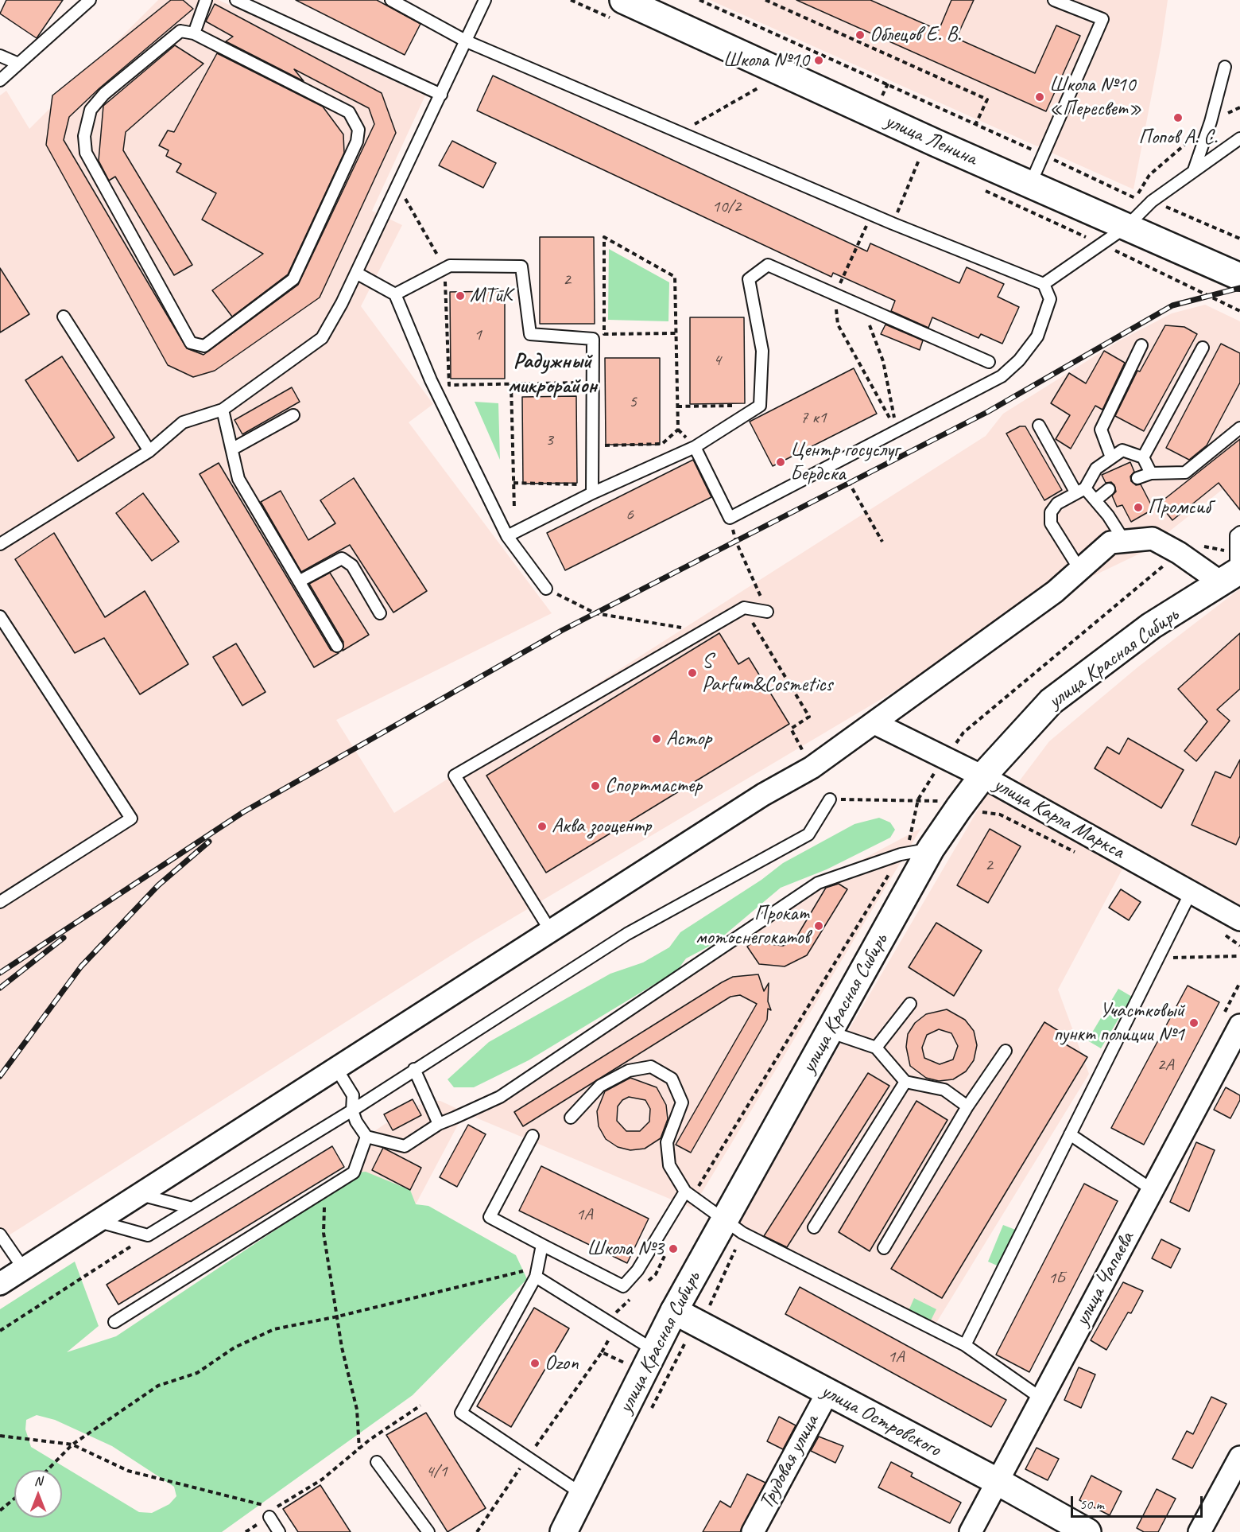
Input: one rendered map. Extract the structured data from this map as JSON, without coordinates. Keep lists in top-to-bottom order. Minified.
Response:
{"streets":{"main road":["улица Ленина","улица Красная Сибирь","улица Островского"],"street":["улица Карла Маркса","улица Чапаева","Трудовая улица"]},"crossings":[["улица Красная Сибирь","улица Карла Маркса"],["улица Красная Сибирь","улица Островского"],["улица Чапаева","улица Островского"],["улица Островского","Трудовая улица"]],"districts":["Радужный микрорайон"],"places":["Облецов Е. В.","Школа №10","Школа №10 «Пересвет»","Попов А. С.","МТиК","Центр госуслуг Бердска","Промсиб","S Parfum&Cosmetics","Астор","Спортмастер","Аква зооцентр","Прокат мотоснегокатов","Участковый пункт полиции №1","Школа №3","Ozon"],"house_numbers":["10/2","2","1","4","5","7 к1","3","6","2","2А","1А","1Б","1А","4/1"],"scale_bar":"50 m","north":"top"}
